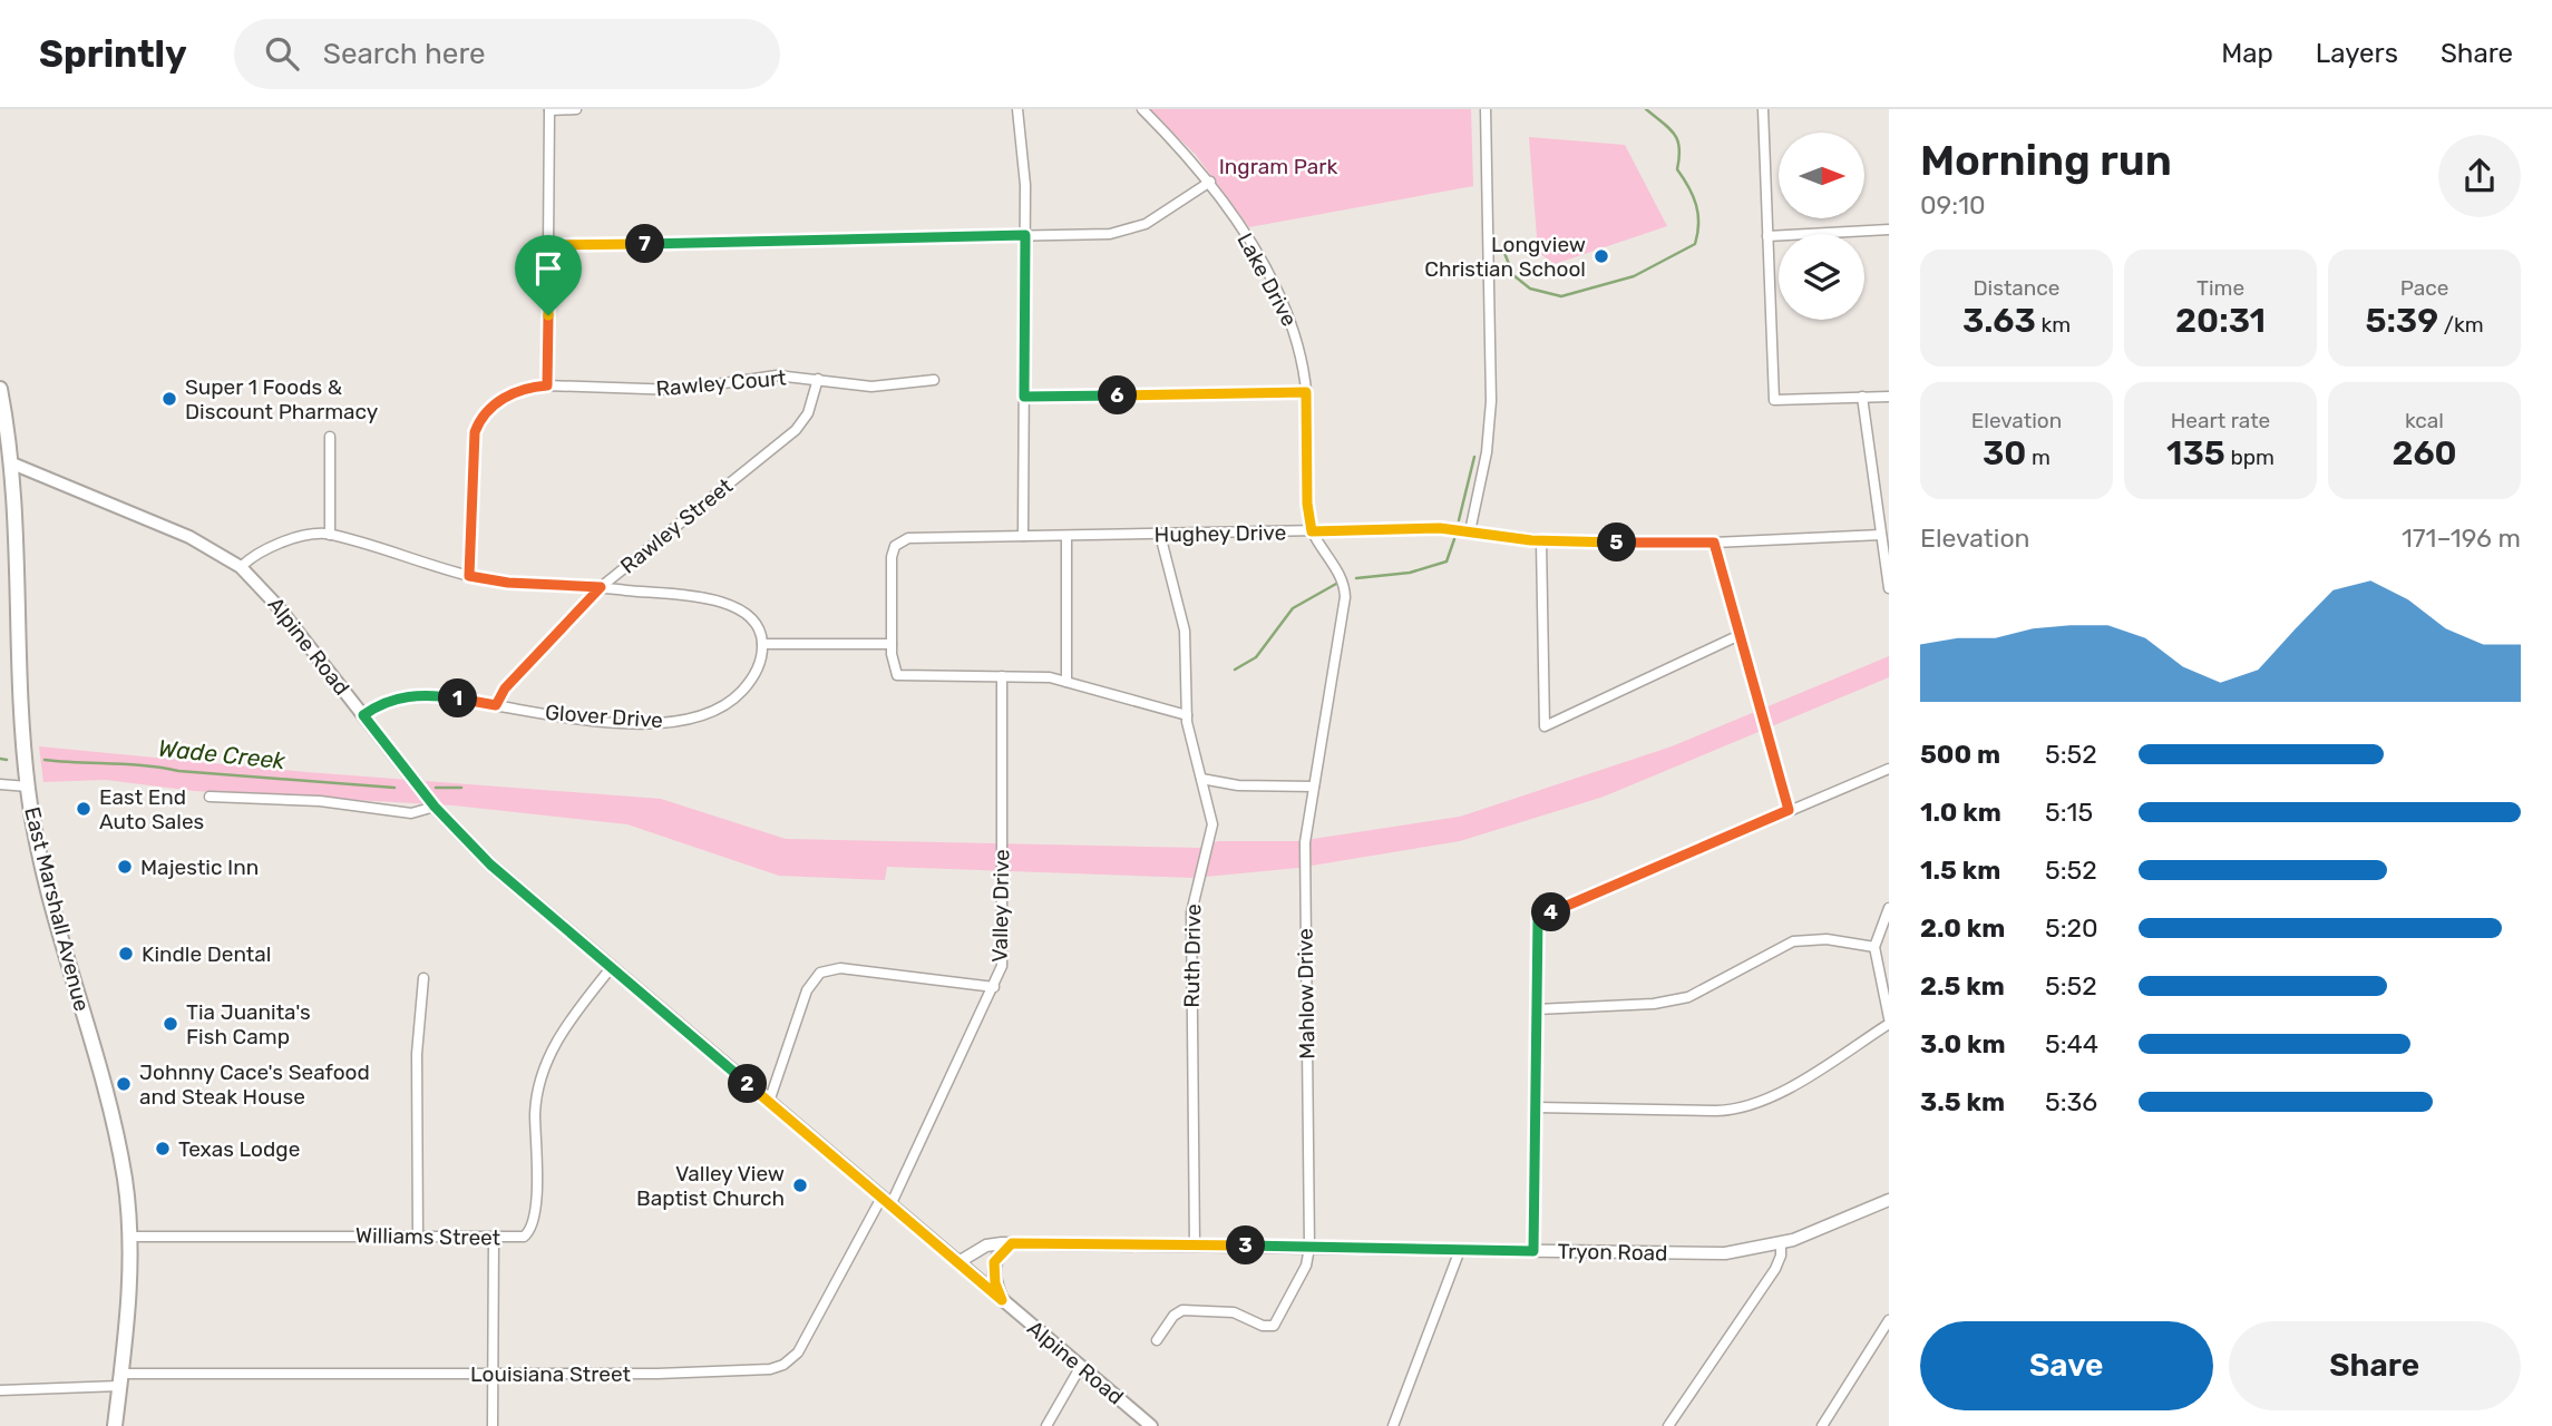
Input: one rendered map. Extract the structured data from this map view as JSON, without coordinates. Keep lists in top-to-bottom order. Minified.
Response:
{"streets":{"main road":["Alpine Road","East Marshall Avenue"],"street":["Lake Drive","Rawley Court","Rawley Street","Hughey Drive","Glover Drive","Valley Drive","Ruth Drive","Mahlow Drive","Williams Street","Tryon Road","Louisiana Street"]},"crossings":[["Lake Drive","Hughey Drive"],["Lake Drive","Mahlow Drive"],["Rawley Court","Rawley Street"],["Rawley Street","Glover Drive"],["Hughey Drive","Ruth Drive"],["Hughey Drive","Mahlow Drive"],["Alpine Road","Glover Drive"],["Alpine Road","Valley Drive"],["Alpine Road","East Marshall Avenue"],["Alpine Road","Williams Street"],["Alpine Road","Tryon Road"],["Alpine Road","Louisiana Street"],["Valley Drive","Louisiana Street"],["East Marshall Avenue","Williams Street"],["East Marshall Avenue","Louisiana Street"],["Ruth Drive","Tryon Road"],["Mahlow Drive","Tryon Road"]],"water":["Wade Creek"],"parks":["Ingram Park"],"places":["Longview Christian School","Super 1 Foods & Discount Pharmacy","East End Auto Sales","Majestic Inn","Kindle Dental","Tia Juanita's Fish Camp","Johnny Cace's Seafood and Steak House","Texas Lodge","Valley View Baptist Church"],"north":"right","page":{"header":"Sprintly","search":"Search here","nav":["Map","Layers","Share"],"heading":["Morning run","09:10"],"pins":["7","6","5","1","4","2","3"],"stats":[["Distance","3.63 km"],["Time","20:31"],["Pace","5:39 /km"],["Elevation","30 m"],["Heart rate","135 bpm"],["kcal","260"]],"chart":["Elevation","171–196 m"],"list":[{"name":"500 m","note":"5:52"},{"name":"1.0 km","note":"5:15"},{"name":"1.5 km","note":"5:52"},{"name":"2.0 km","note":"5:20"},{"name":"2.5 km","note":"5:52"},{"name":"3.0 km","note":"5:44"},{"name":"3.5 km","note":"5:36"}],"buttons":["Save","Share"]}}
